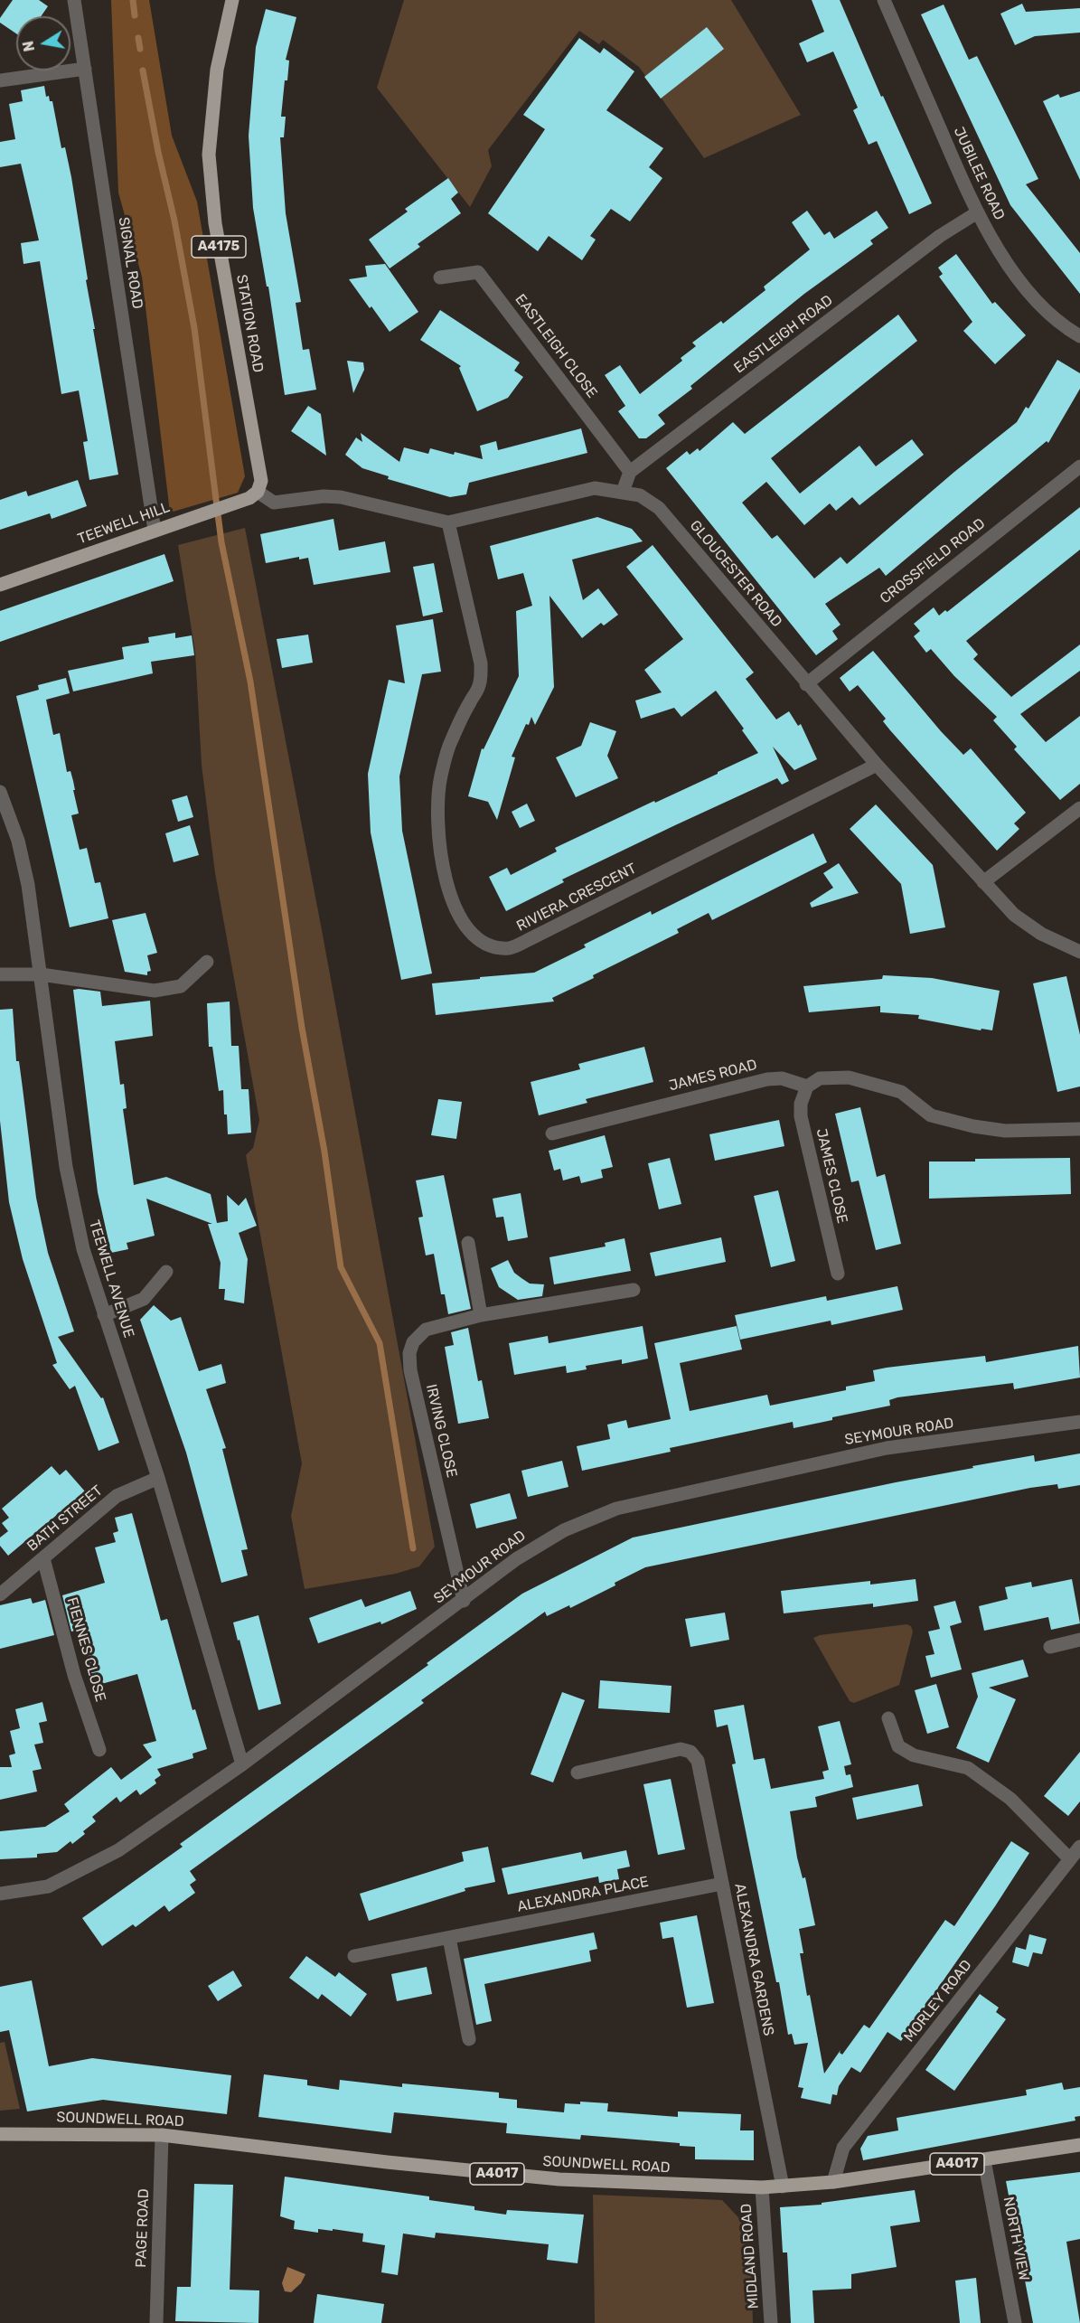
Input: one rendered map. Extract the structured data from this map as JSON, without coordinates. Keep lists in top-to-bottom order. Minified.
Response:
{"streets":{"main road":["A4175","STATION ROAD","TEEWELL HILL","SOUNDWELL ROAD","A4017"],"street":["JUBILEE ROAD","SIGNAL ROAD","EASTLEIGH ROAD","EASTLEIGH CLOSE","CROSSFIELD ROAD","GLOUCESTER ROAD","RIVIERA CRESCENT","JAMES ROAD","JAMES CLOSE","TEEWELL AVENUE","IRVING CLOSE","SEYMOUR ROAD","BATH STREET","FIENNES CLOSE","ALEXANDRA PLACE","ALEXANDRA GARDENS","MORLEY ROAD","PAGE ROAD","NORTH VIEW","MIDLAND ROAD"]},"crossings":[["JUBILEE ROAD","EASTLEIGH ROAD"],["SIGNAL ROAD","TEEWELL HILL"],["STATION ROAD","TEEWELL HILL"],["STATION ROAD","GLOUCESTER ROAD"],["EASTLEIGH ROAD","EASTLEIGH CLOSE"],["TEEWELL HILL","GLOUCESTER ROAD"],["CROSSFIELD ROAD","GLOUCESTER ROAD"],["GLOUCESTER ROAD","RIVIERA CRESCENT"],["JAMES ROAD","JAMES CLOSE"],["TEEWELL AVENUE","SEYMOUR ROAD"],["TEEWELL AVENUE","BATH STREET"],["IRVING CLOSE","SEYMOUR ROAD"],["BATH STREET","FIENNES CLOSE"],["ALEXANDRA PLACE","ALEXANDRA GARDENS"],["ALEXANDRA GARDENS","SOUNDWELL ROAD"],["MORLEY ROAD","SOUNDWELL ROAD"],["SOUNDWELL ROAD","PAGE ROAD"],["SOUNDWELL ROAD","NORTH VIEW"],["SOUNDWELL ROAD","MIDLAND ROAD"]],"north":"left"}
